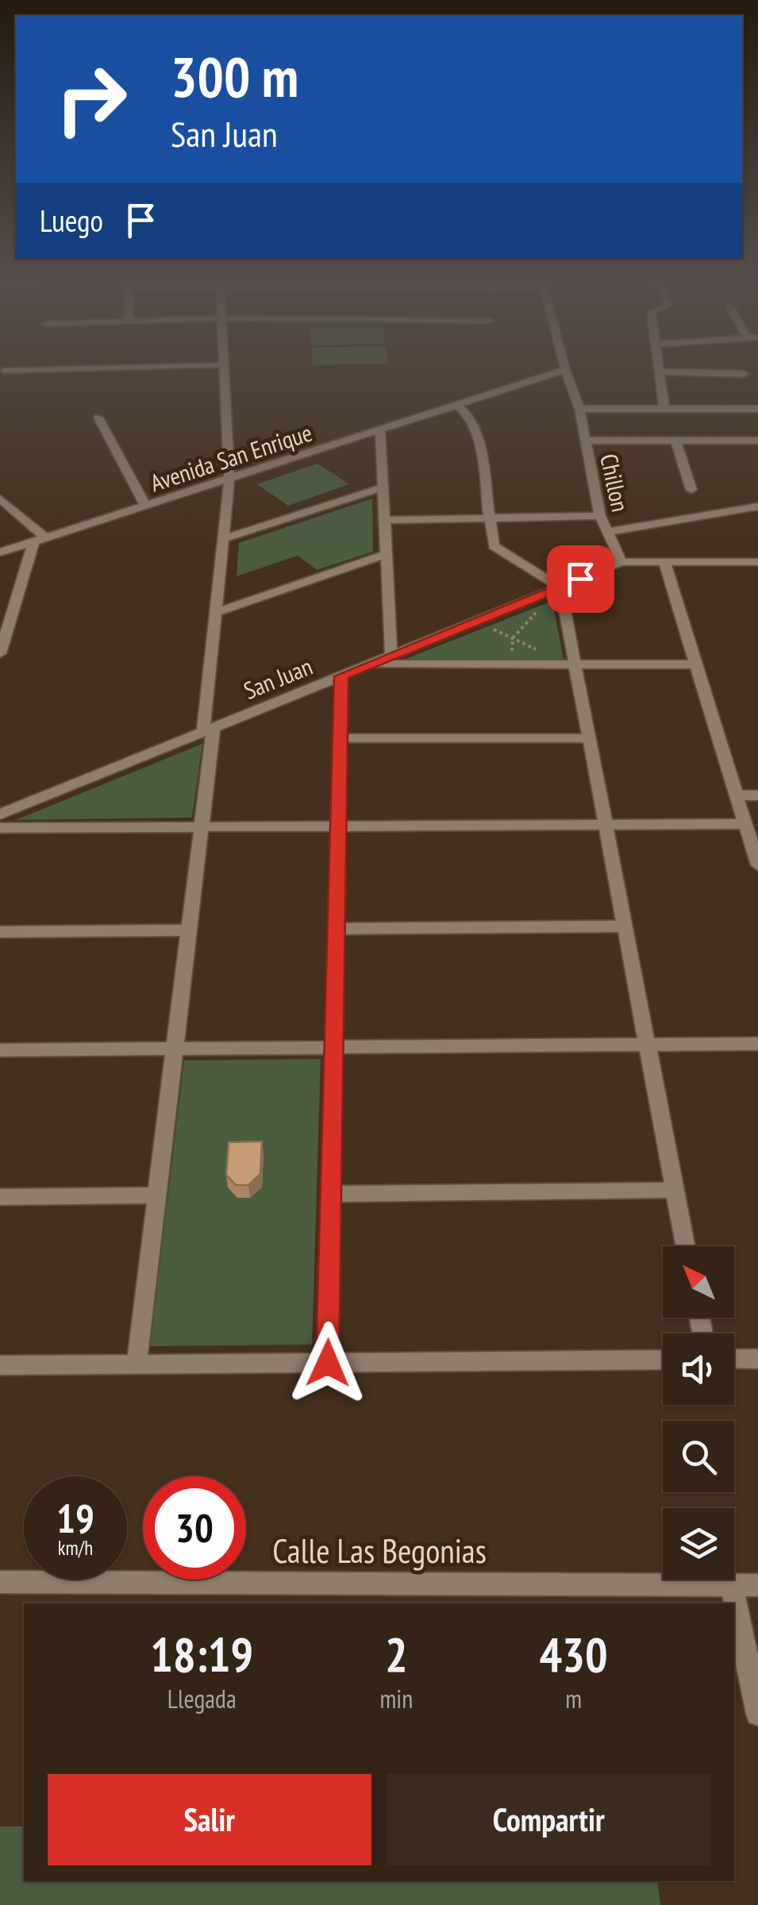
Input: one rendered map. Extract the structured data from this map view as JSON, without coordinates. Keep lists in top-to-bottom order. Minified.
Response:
{"streets":{"street":["Avenida San Enrique","Chillon","San Juan","Calle Las Begonias"]},"crossings":[["Avenida San Enrique","Chillon"],["Chillon","San Juan"]],"north":"top left","page":{"turn":["300 m","San Juan"],"then":"Luego","speed":"19 km/h","limit":"30","eta":["18:19","Llegada","2","min","430","m"],"buttons":["Salir","Compartir"]}}
